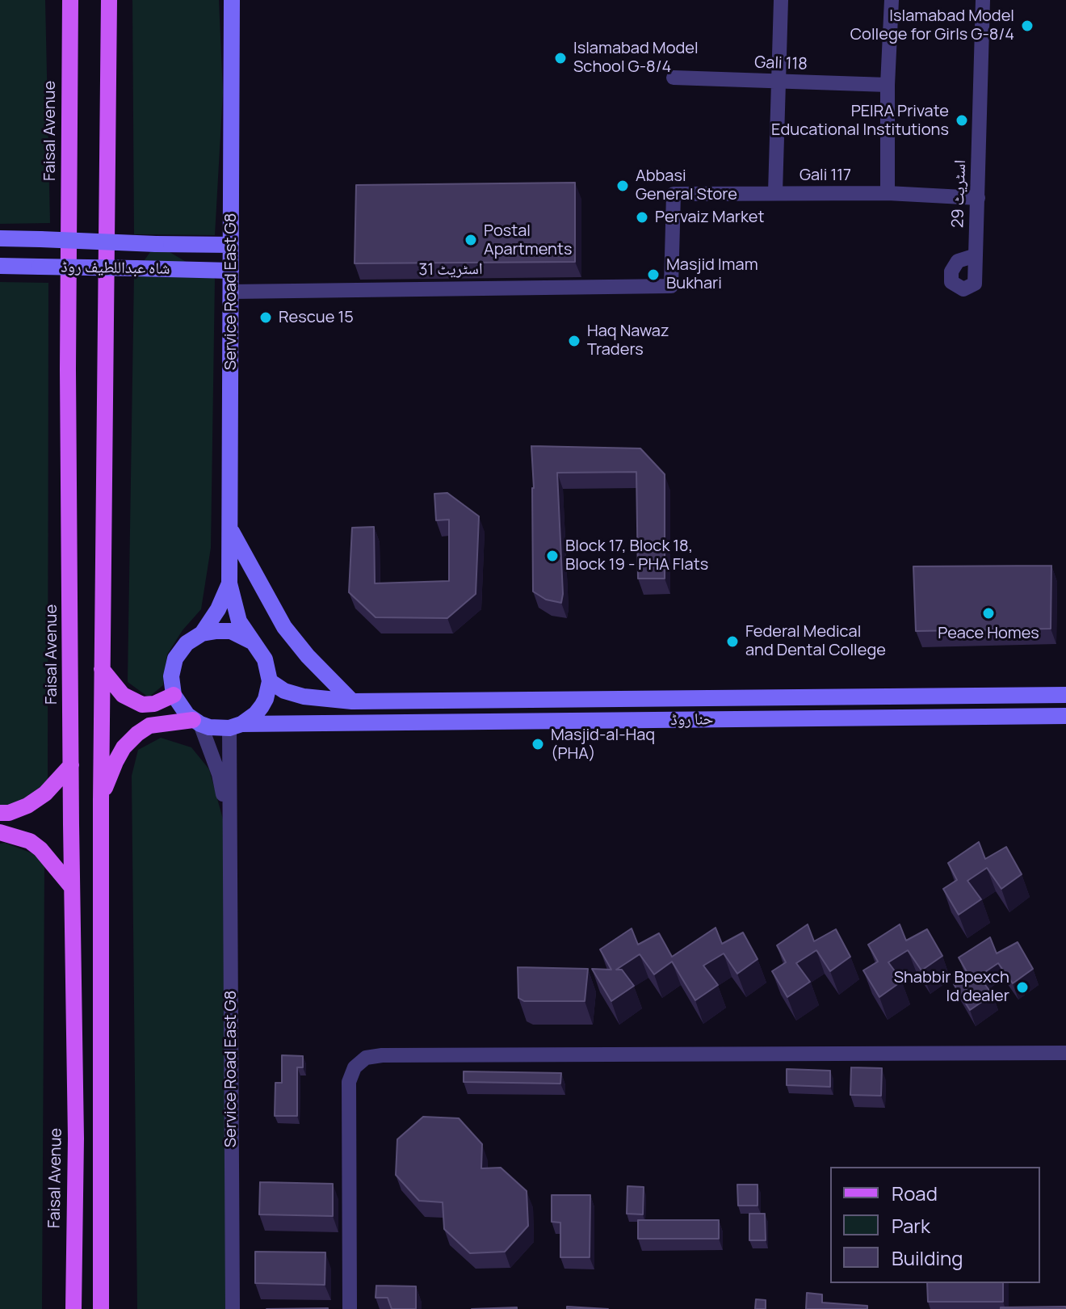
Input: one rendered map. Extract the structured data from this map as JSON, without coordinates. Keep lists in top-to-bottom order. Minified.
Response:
{"streets":{"main road":["Faisal Avenue"],"street":["Gali 118","Gali 117","اسٹریٹ 29","شاہ عبداللطیف روڈ","اسٹریٹ 31","Service Road East G8","حنا روڈ"]},"crossings":[["Gali 117","اسٹریٹ 29"],["Gali 117","اسٹریٹ 31"],["شاہ عبداللطیف روڈ","Service Road East G8"],["اسٹریٹ 31","Service Road East G8"],["Service Road East G8","حنا روڈ"]],"places":["Islamabad Model College for Girls G-8/4","Islamabad Model School G-8/4","PEIRA Private Educational Institutions","Abbasi General Store","Pervaiz Market","Postal Apartments","Masjid Imam Bukhari","Rescue 15","Haq Nawaz Traders","Block 17, Block 18, Block 19 - PHA Flats","Peace Homes","Federal Medical and Dental College","Masjid-al-Haq (PHA)","Shabbir Bpexch Id dealer"],"legend":["Road","Park","Building"]}
